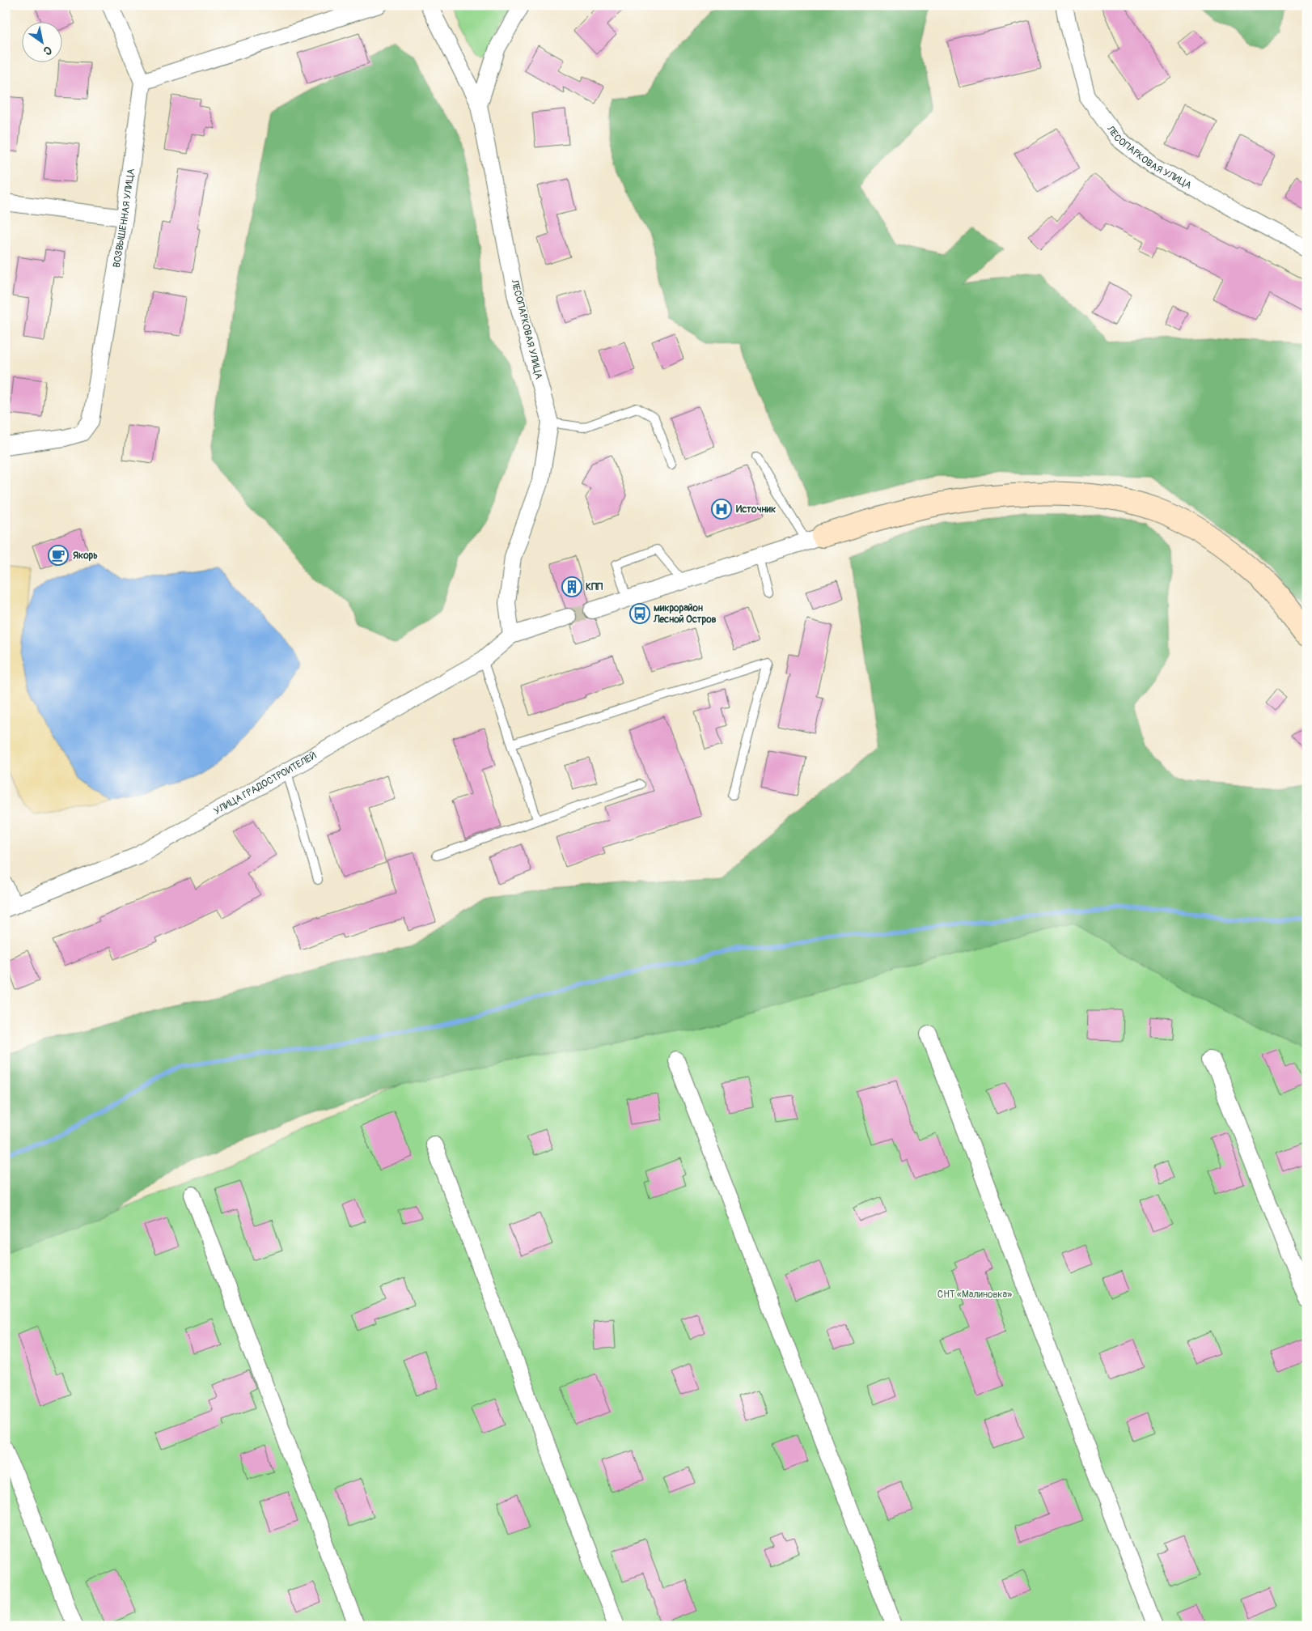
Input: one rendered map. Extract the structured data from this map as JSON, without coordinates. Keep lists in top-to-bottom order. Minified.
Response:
{"streets":{"street":["ЛЕСОПАРКОВАЯ УЛИЦА","ВОЗВЫШЕННАЯ УЛИЦА","УЛИЦА ГРАДОСТРОИТЕЛЕЙ"]},"crossings":[["ЛЕСОПАРКОВАЯ УЛИЦА","УЛИЦА ГРАДОСТРОИТЕЛЕЙ"]],"parks":["СНТ «Малиновка»"],"places":{"hospital":["Источник"],"cafe":["Якорь"],"building":["КПП"],"bus stop":["микрорайон Лесной Остров"]},"north":"bottom right"}
